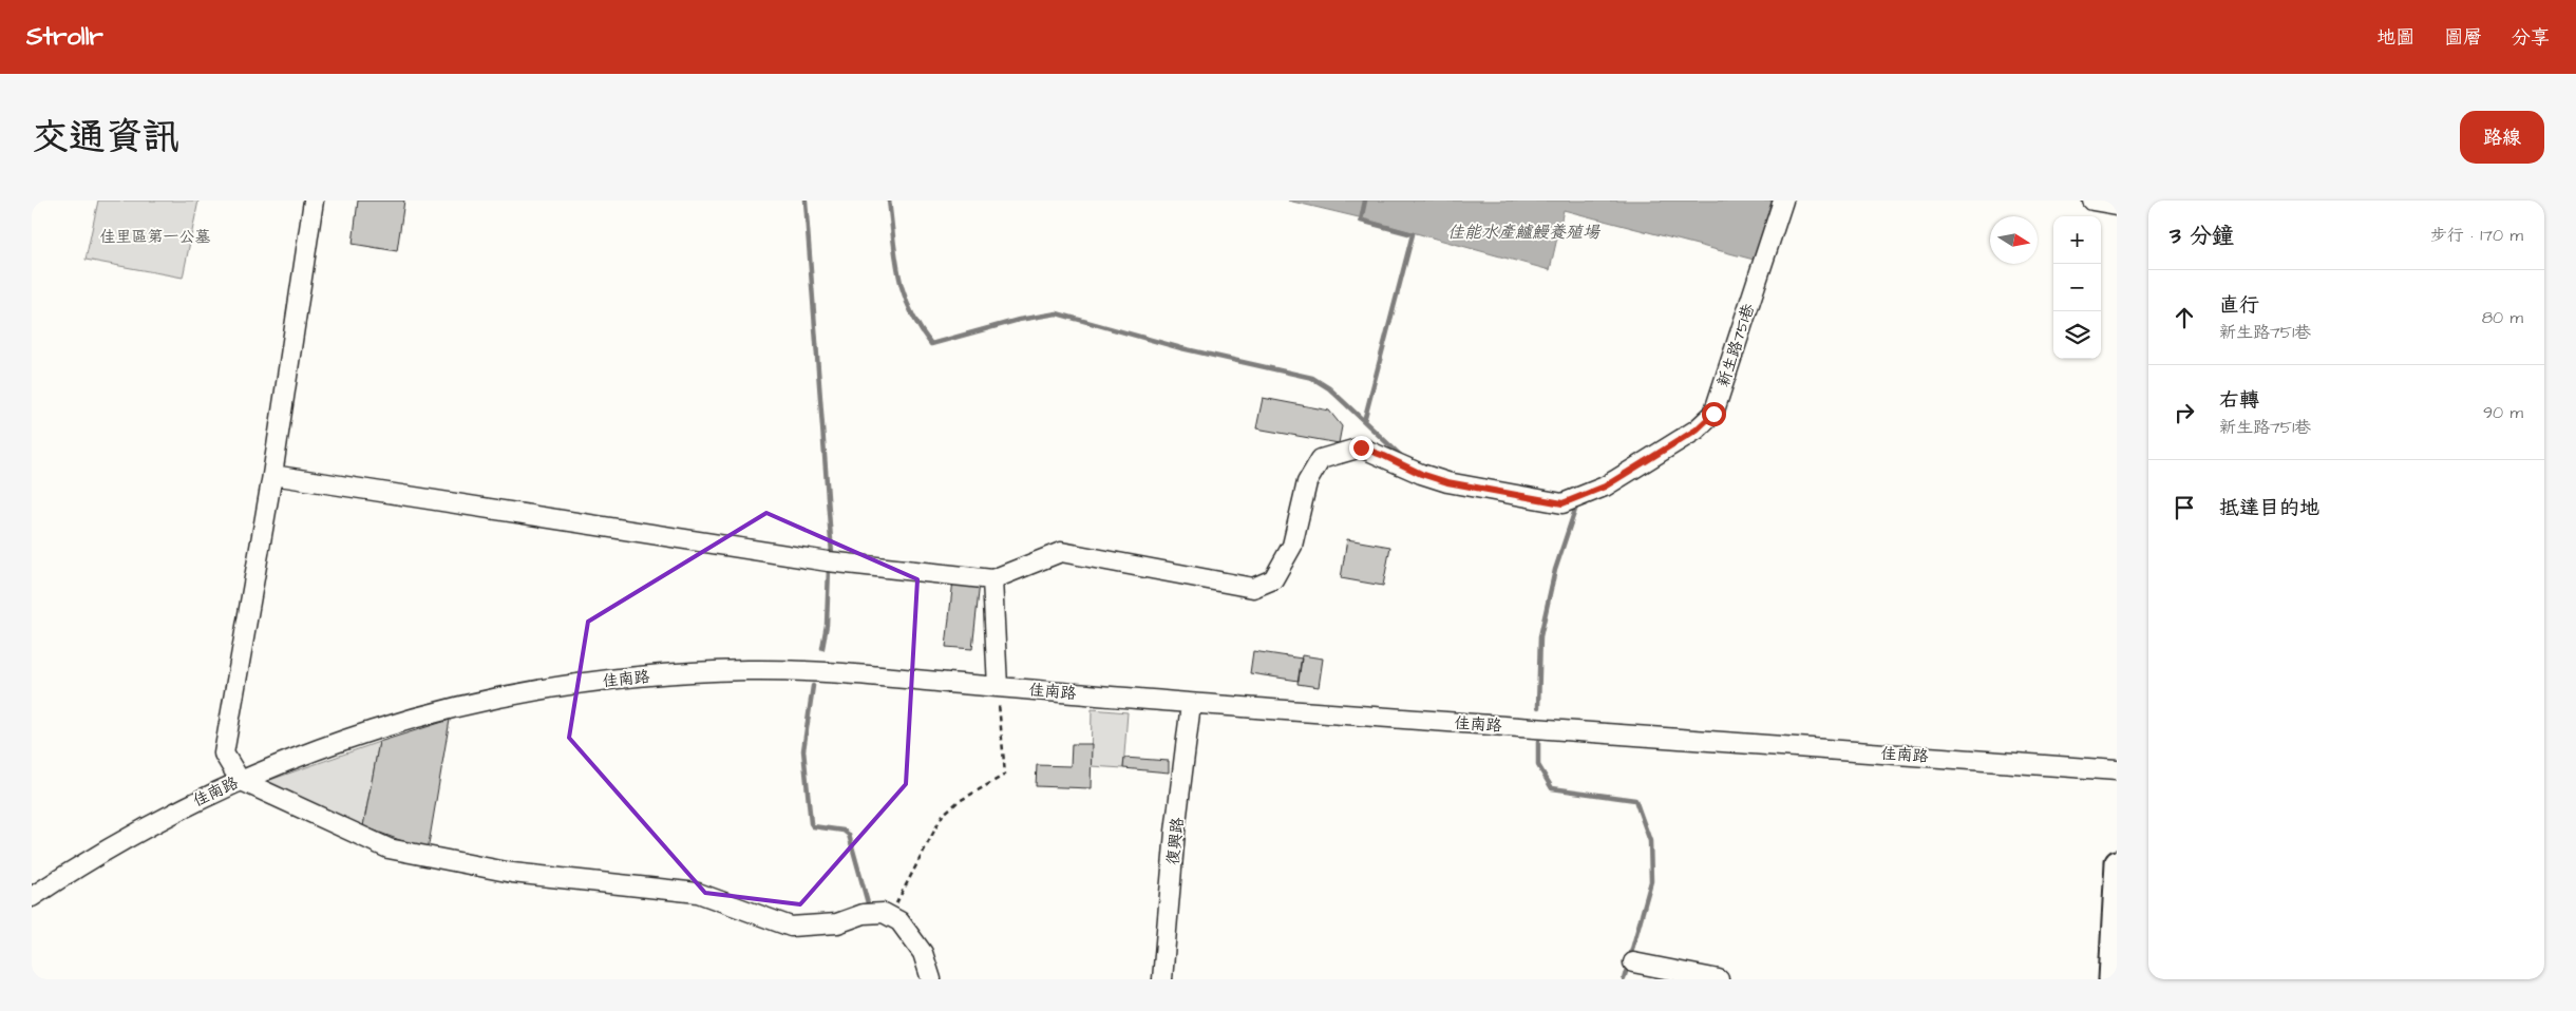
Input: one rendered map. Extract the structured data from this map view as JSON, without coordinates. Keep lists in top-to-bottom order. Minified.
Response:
{"streets":{"street":["新生路751巷","佳南路","復興路"]},"crossings":[["佳南路","復興路"]],"water":["佳能水産鱸鰻養殖場"],"parks":["佳里區第一公墓"],"north":"right","page":{"header":"Strollr","nav":["地圖","圖層","分享"],"title":"交通資訊","buttons":"路線","heading":["3 分鐘","步行 · 170 m"],"map_buttons":["+","−"],"list":[["直行","新生路751巷","80 m"],["右轉","新生路751巷","90 m"],"抵達目的地"]}}
